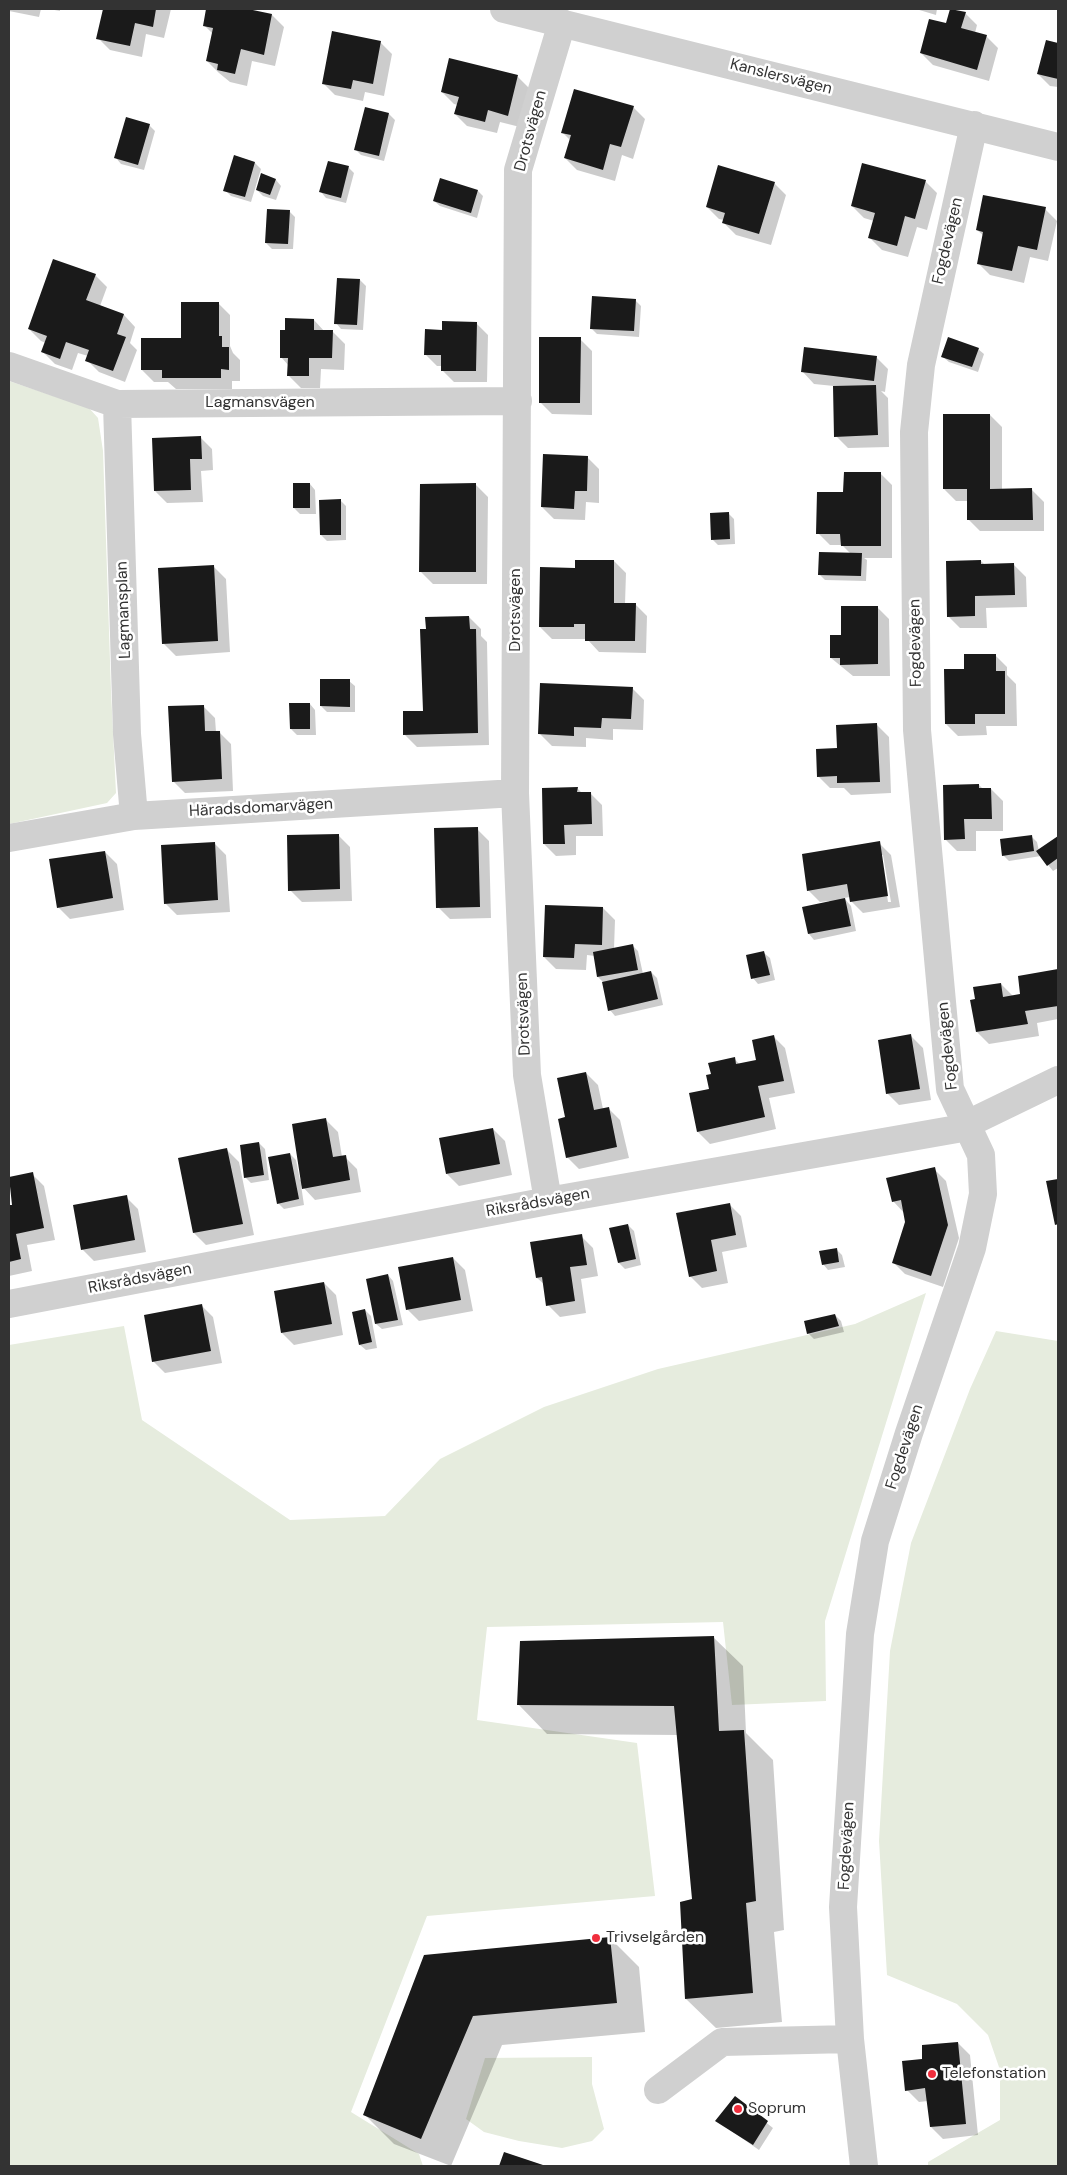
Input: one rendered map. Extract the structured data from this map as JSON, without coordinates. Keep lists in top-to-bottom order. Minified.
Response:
{"streets":{"street":["Kanslersvägen","Drotsvägen","Fogdevägen","Lagmansvägen","Lagmansplan","Häradsdomarvägen","Riksrådsvägen"]},"crossings":[["Kanslersvägen","Drotsvägen"],["Kanslersvägen","Fogdevägen"],["Drotsvägen","Lagmansvägen"],["Drotsvägen","Häradsdomarvägen"],["Drotsvägen","Riksrådsvägen"],["Fogdevägen","Riksrådsvägen"],["Lagmansvägen","Lagmansplan"],["Lagmansplan","Häradsdomarvägen"]],"places":["Trivselgården","Telefonstation","Soprum"]}
